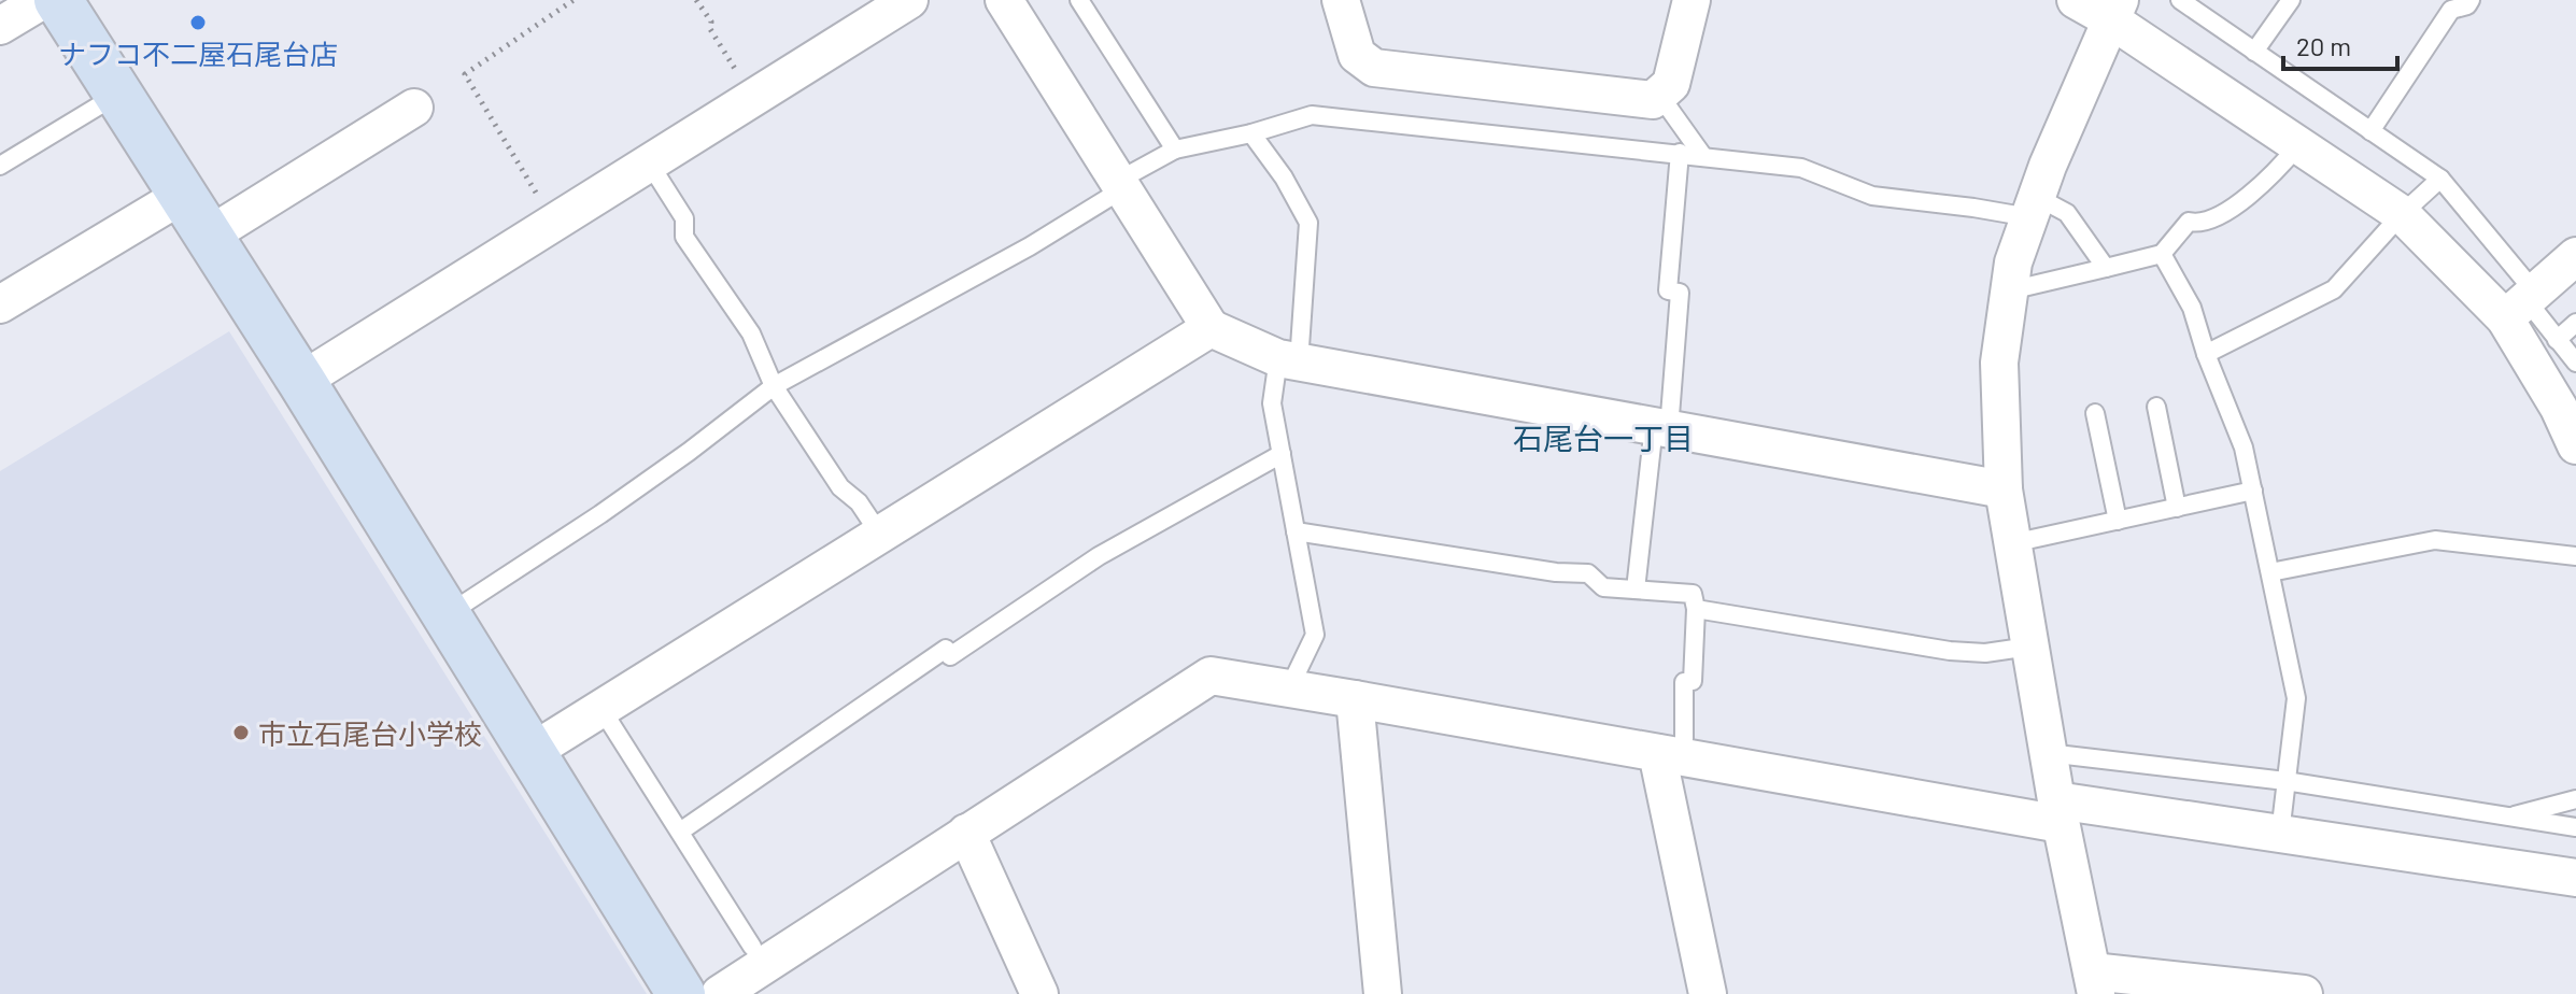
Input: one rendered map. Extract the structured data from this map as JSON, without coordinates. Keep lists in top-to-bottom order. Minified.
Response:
{"districts":["石尾台一丁目"],"places":["ナフコ不二屋石尾台店","市立石尾台小学校"],"scale_bar":"20 m"}
